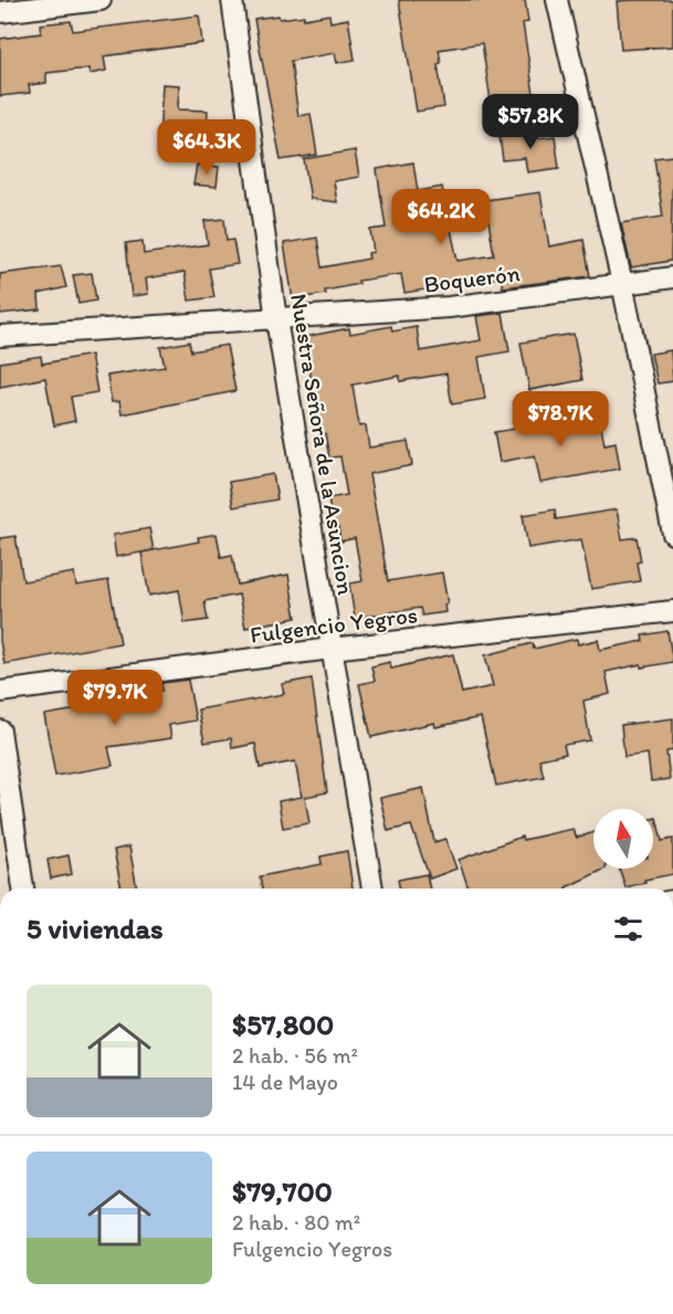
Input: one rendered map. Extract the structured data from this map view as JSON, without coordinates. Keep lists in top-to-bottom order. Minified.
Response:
{"streets":{"street":["Boquerón","Nuestra Señora de la Asuncion","Fulgencio Yegros"]},"crossings":[["Boquerón","Nuestra Señora de la Asuncion"],["Nuestra Señora de la Asuncion","Fulgencio Yegros"]],"north":"top","page":{"price":["$57.8K","$64.3K","$64.2K","$78.7K","$79.7K"],"heading":"5 viviendas","list":[{"name":"$57,800","note":"2 hab. · 56 m² · 14 de Mayo"},{"name":"$79,700","note":"2 hab. · 80 m² · Fulgencio Yegros"}]}}
